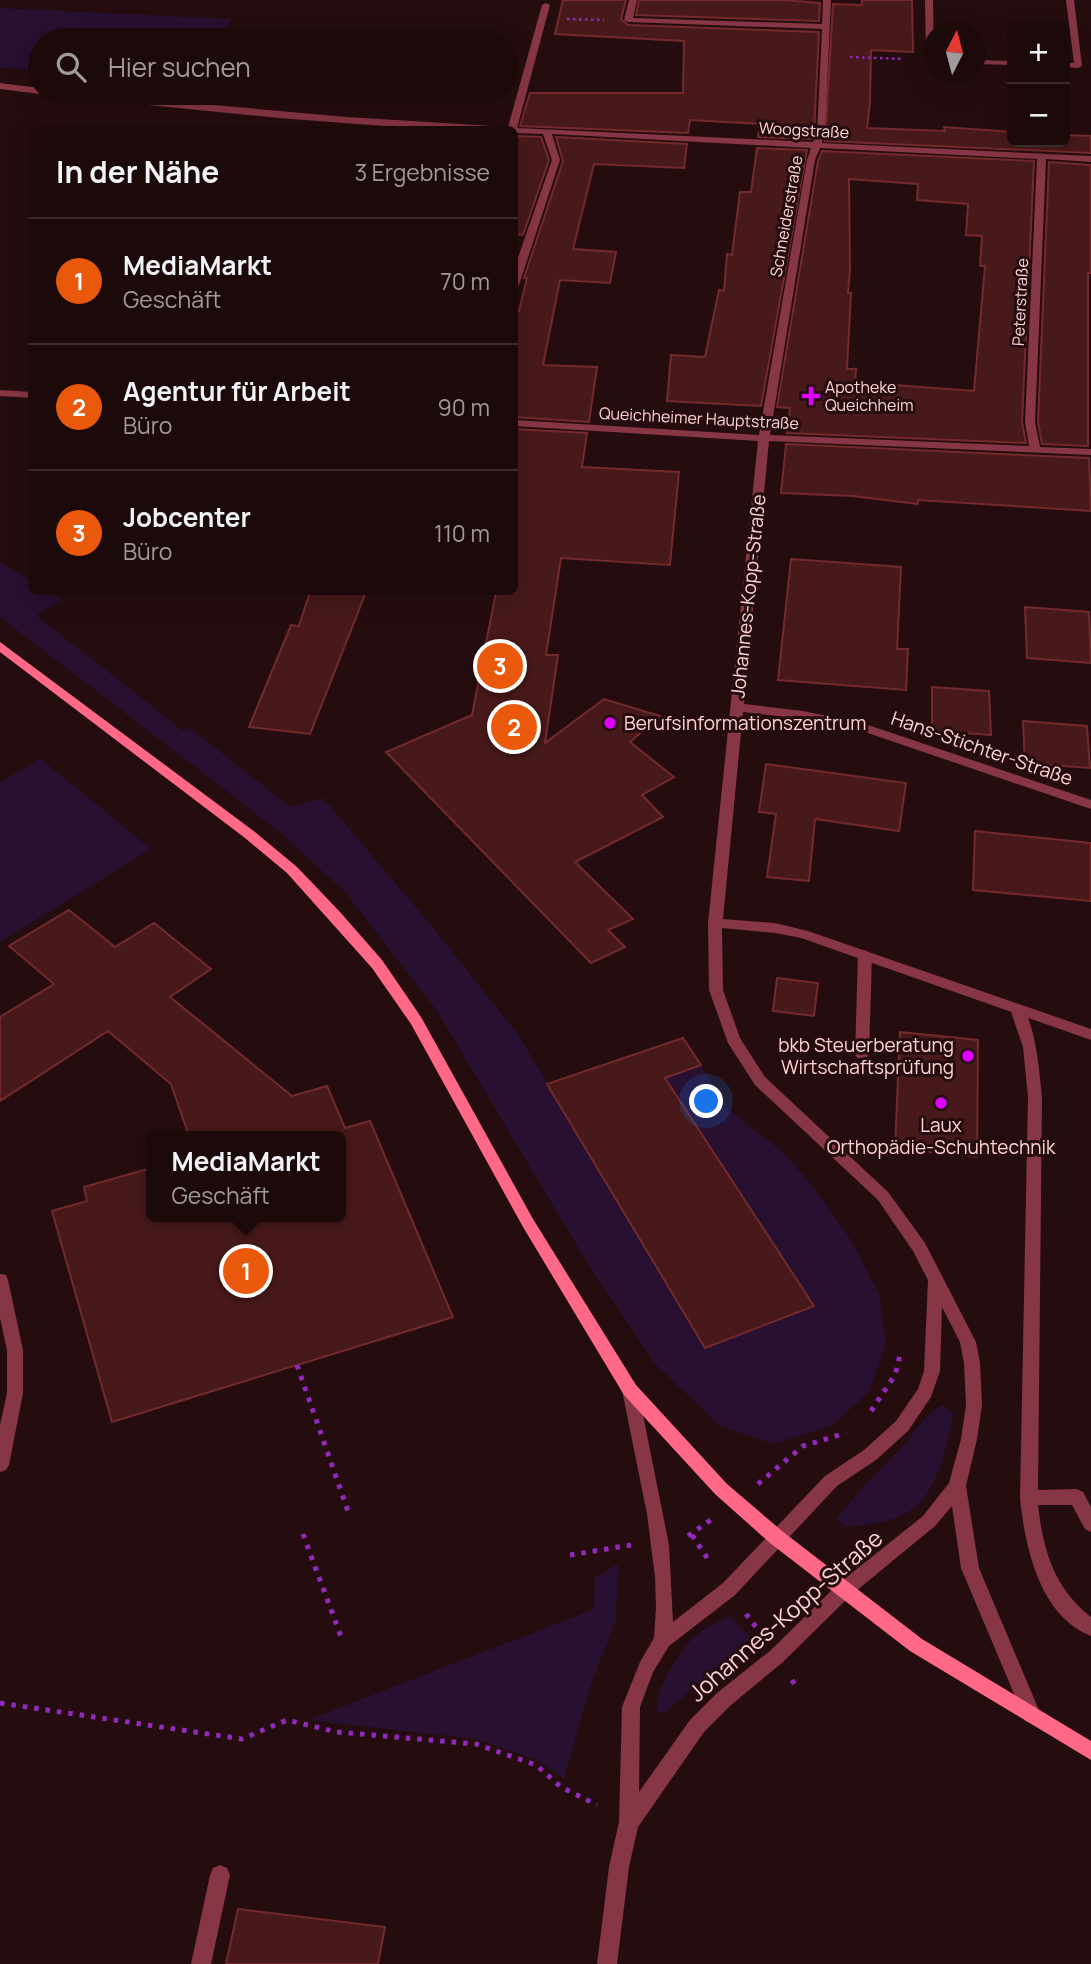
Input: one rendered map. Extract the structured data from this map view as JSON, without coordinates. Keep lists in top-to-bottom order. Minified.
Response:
{"streets":{"street":["Woogstraße","Schneiderstraße","Peterstraße","Queichheimer Hauptstraße","Johannes-Kopp-Straße","Hans-Stichter-Straße"]},"crossings":[["Woogstraße","Schneiderstraße"],["Woogstraße","Peterstraße"],["Schneiderstraße","Queichheimer Hauptstraße"],["Schneiderstraße","Johannes-Kopp-Straße"],["Peterstraße","Queichheimer Hauptstraße"],["Queichheimer Hauptstraße","Johannes-Kopp-Straße"],["Johannes-Kopp-Straße","Hans-Stichter-Straße"]],"places":{"health":["Apotheke Queichheim"],"other":["Berufsinformationszentrum","bkb Steuerberatung Wirtschaftsprüfung","Laux Orthopädie-Schuhtechnik"]},"north":"top","page":{"map_buttons":["+","−"],"search":"Hier suchen","heading":["In der Nähe","3 Ergebnisse"],"list":[{"mark":"1","name":"MediaMarkt","note":"Geschäft","value":"70 m"},{"mark":"2","name":"Agentur für Arbeit","note":"Büro","value":"90 m"},{"mark":"3","name":"Jobcenter","note":"Büro","value":"110 m"}],"pins":["3","2","1"],"popup":["MediaMarkt","Geschäft"]}}
